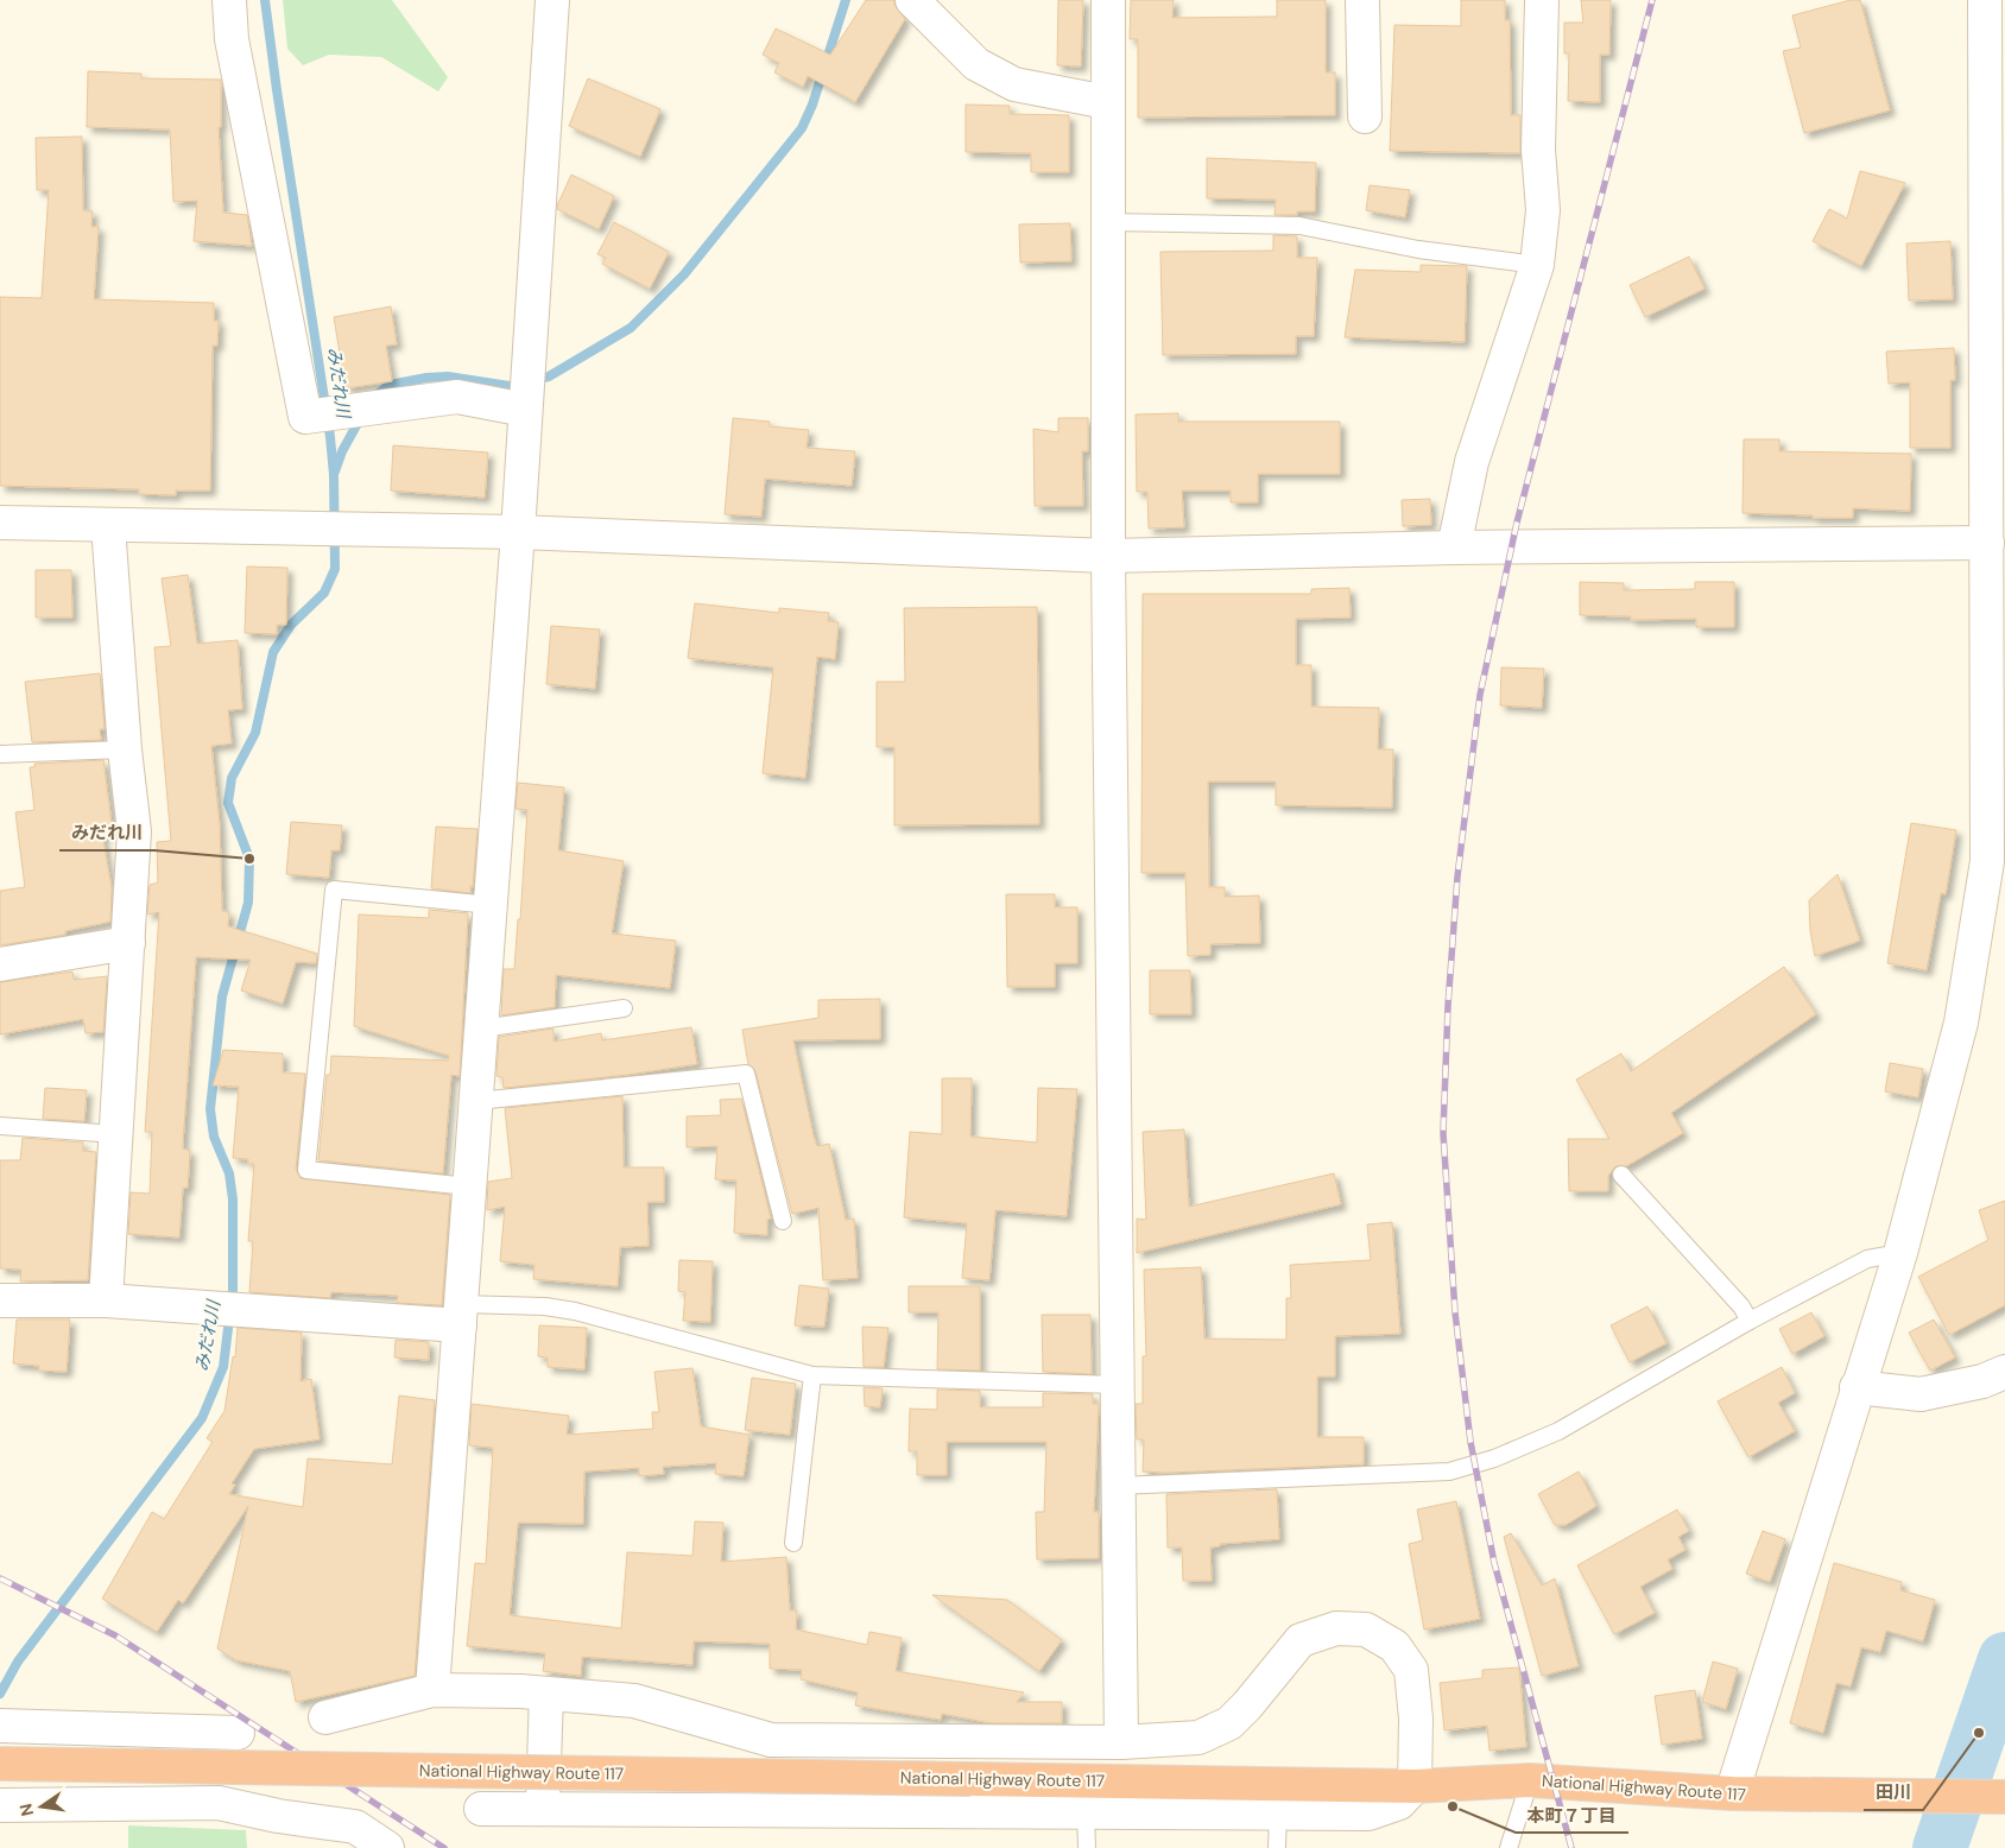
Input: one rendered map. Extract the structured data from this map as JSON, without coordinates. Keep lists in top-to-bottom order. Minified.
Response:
{"streets":{"highway":["National Highway Route 117"]},"water":["みだれ川"],"places":["みだれ川","田川","本町７丁目"],"north":"left"}
